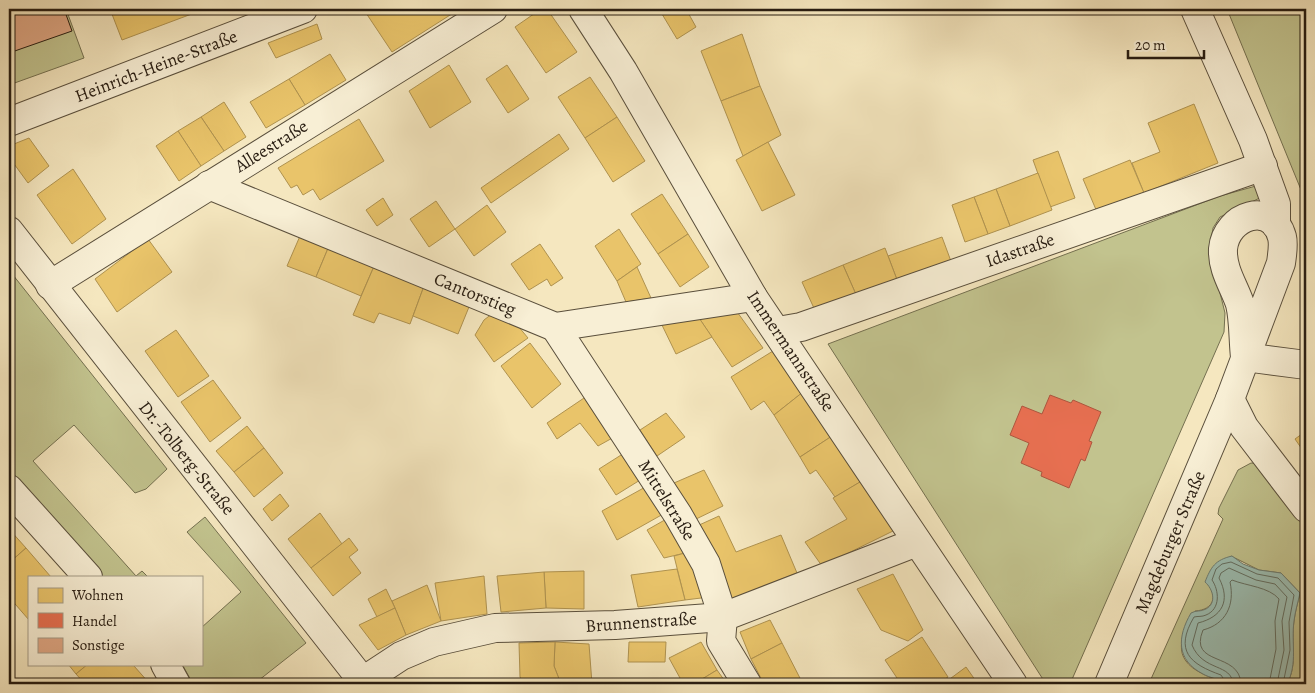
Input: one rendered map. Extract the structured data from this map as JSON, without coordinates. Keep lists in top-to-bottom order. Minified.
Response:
{"streets":{"street":["Heinrich-Heine-Straße","Alleestraße","Idastraße","Cantorstieg","Immermannstraße","Dr.-Tolberg-Straße","Mittelstraße","Magdeburger Straße","Brunnenstraße"]},"crossings":[["Alleestraße","Cantorstieg"],["Alleestraße","Dr.-Tolberg-Straße"],["Idastraße","Immermannstraße"],["Cantorstieg","Mittelstraße"],["Immermannstraße","Brunnenstraße"],["Dr.-Tolberg-Straße","Brunnenstraße"],["Mittelstraße","Brunnenstraße"]],"legend":["Wohnen","Handel","Sonstige"],"scale_bar":"20 m"}
